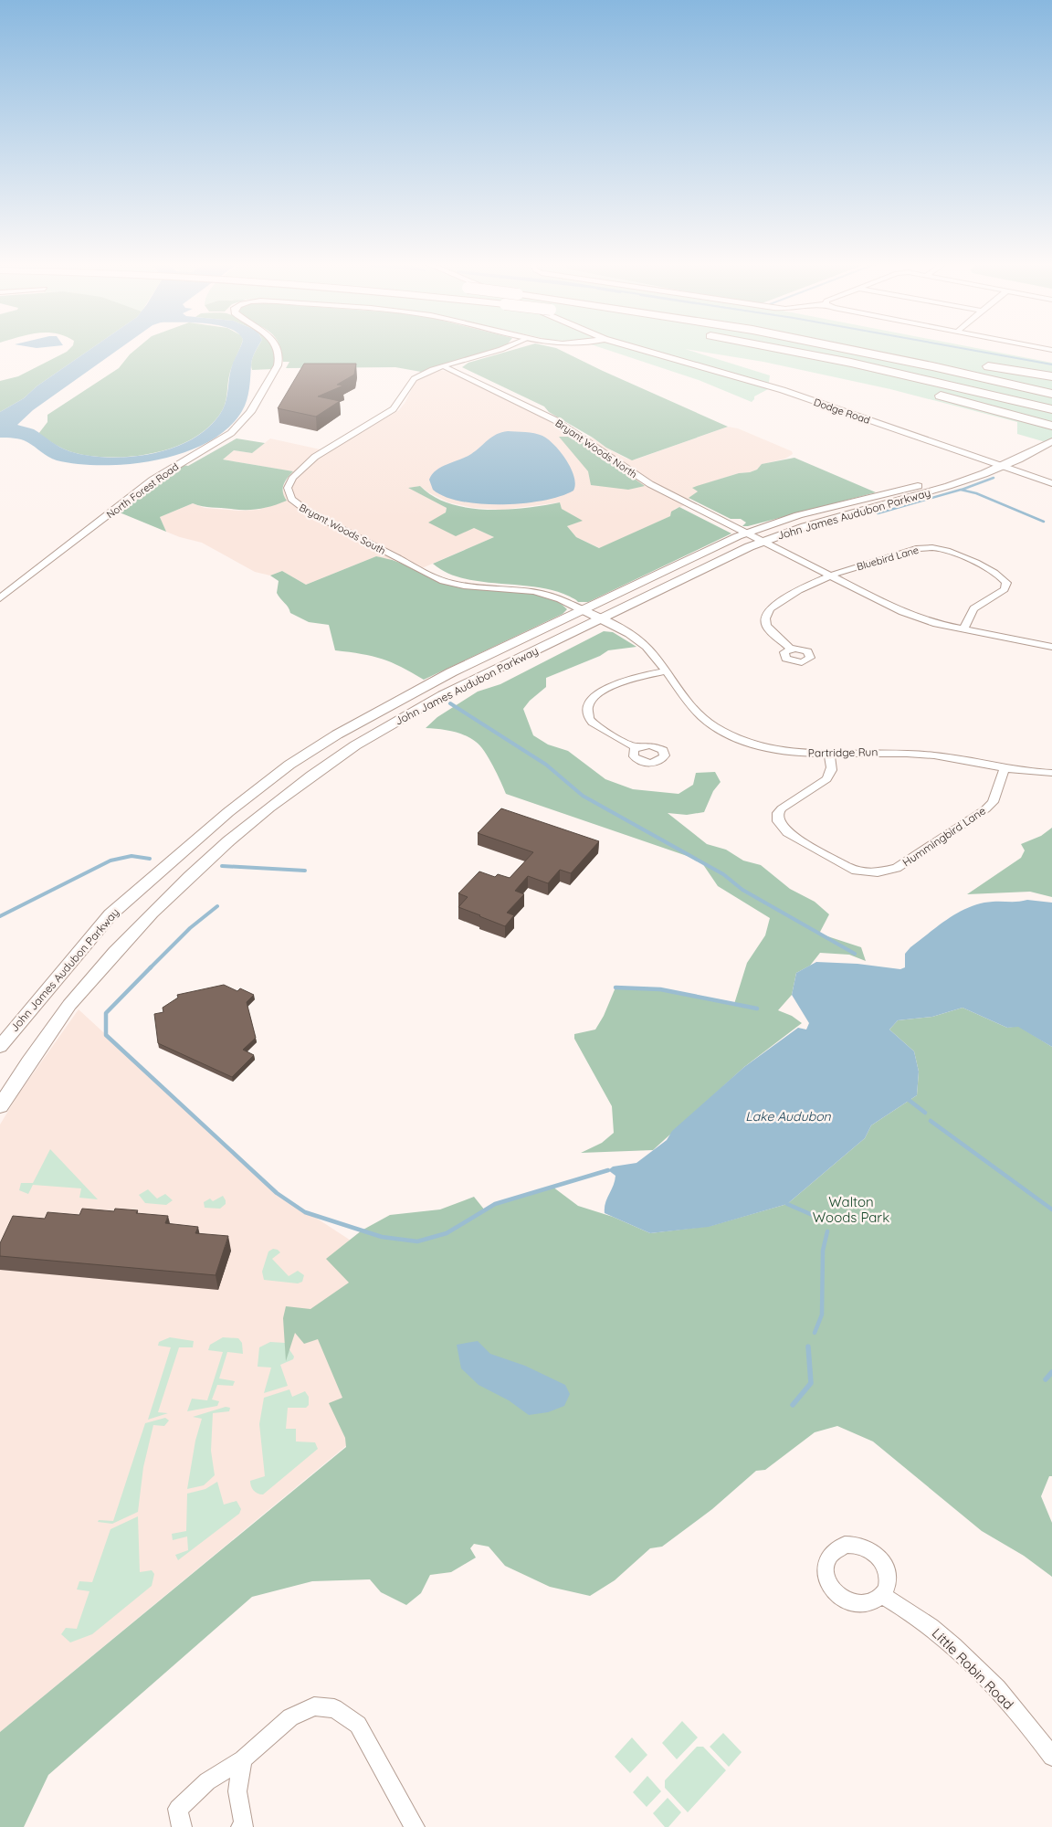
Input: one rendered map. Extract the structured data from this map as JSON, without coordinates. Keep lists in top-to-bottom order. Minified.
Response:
{"streets":{"main road":["John James Audubon Parkway"],"street":["Dodge Road","Bryant Woods North","North Forest Road","Bryant Woods South","Bluebird Lane","Partridge Run","Hummingbird Lane","Little Robin Road"]},"crossings":[["Dodge Road","John James Audubon Parkway"],["Bryant Woods North","John James Audubon Parkway"],["Bryant Woods North","Bryant Woods South"],["John James Audubon Parkway","Bryant Woods South"],["John James Audubon Parkway","Partridge Run"],["Bryant Woods South","Partridge Run"],["Partridge Run","Hummingbird Lane"]],"water":["Lake Audubon"],"parks":["Walton Woods Park"]}
